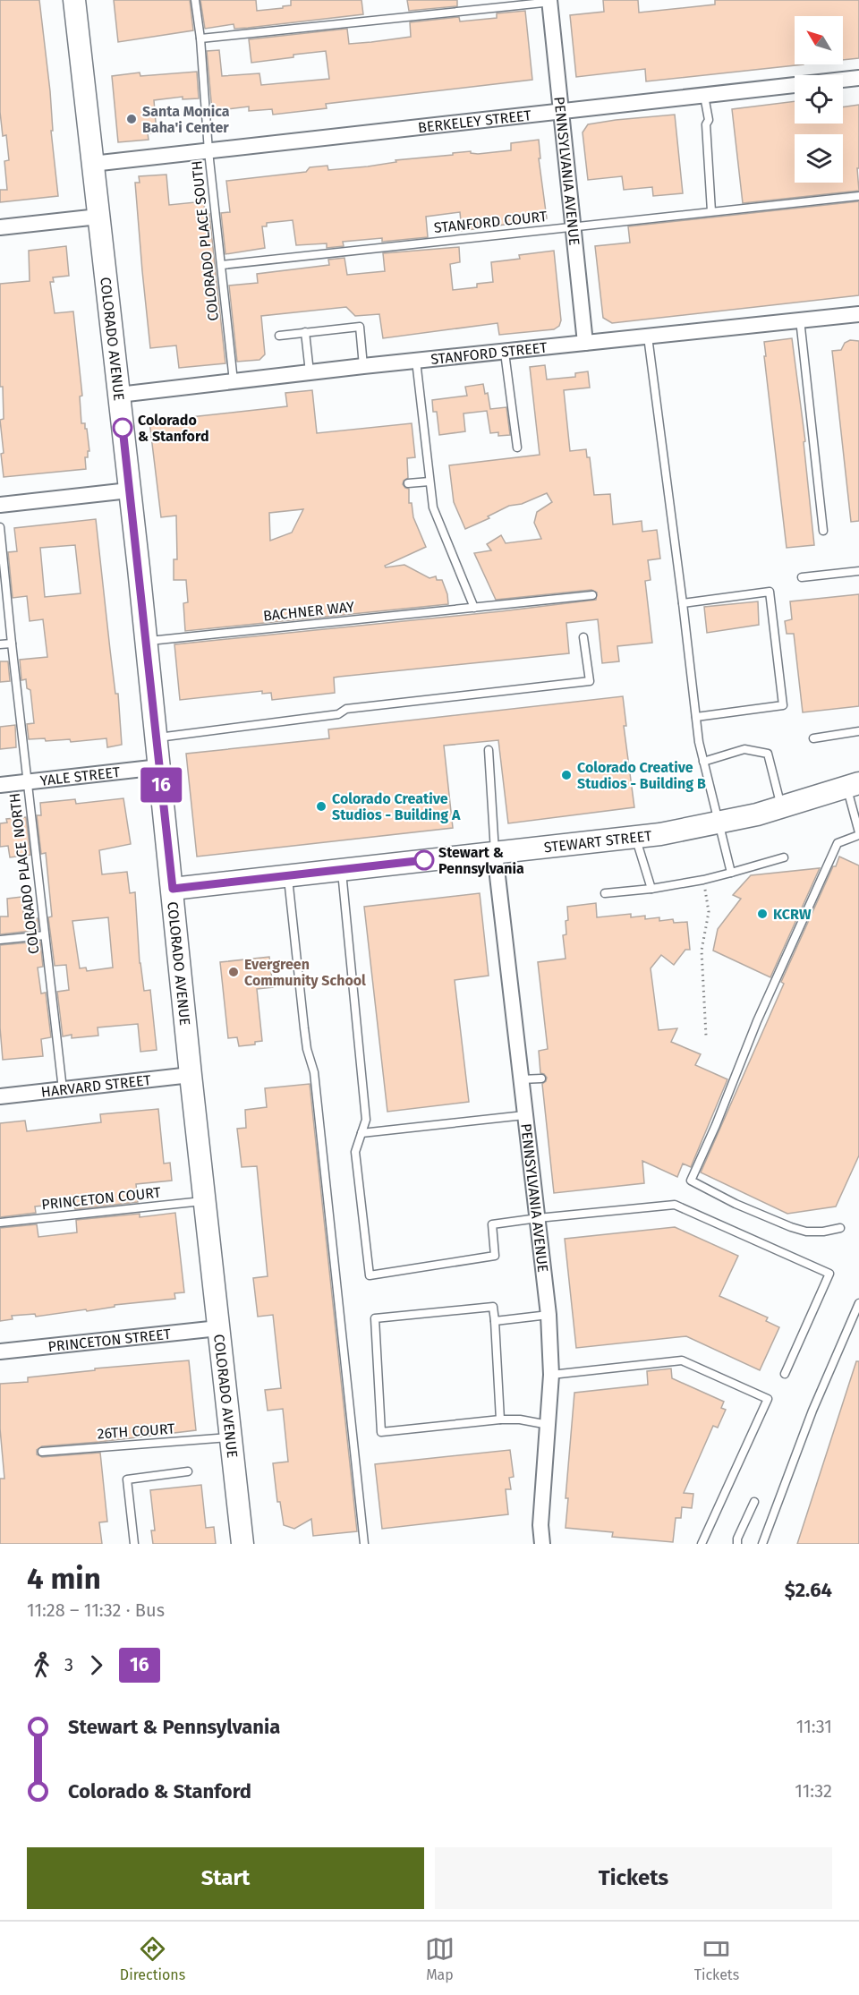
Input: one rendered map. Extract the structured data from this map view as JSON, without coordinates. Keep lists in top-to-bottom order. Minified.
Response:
{"streets":{"street":["BERKELEY STREET","PENNSYLVANIA AVENUE","COLORADO AVENUE","STANFORD STREET","YALE STREET","STEWART STREET","HARVARD STREET","PRINCETON STREET"],"lane":["STANFORD COURT","COLORADO PLACE SOUTH","BACHNER WAY","COLORADO PLACE NORTH","PRINCETON COURT","26TH COURT"]},"crossings":[["BERKELEY STREET","PENNSYLVANIA AVENUE"],["BERKELEY STREET","COLORADO PLACE SOUTH"],["BERKELEY STREET","COLORADO AVENUE"],["PENNSYLVANIA AVENUE","STANFORD COURT"],["PENNSYLVANIA AVENUE","STANFORD STREET"],["PENNSYLVANIA AVENUE","STEWART STREET"],["STANFORD COURT","COLORADO PLACE SOUTH"],["COLORADO PLACE SOUTH","STANFORD STREET"],["COLORADO AVENUE","STANFORD STREET"],["COLORADO AVENUE","BACHNER WAY"],["COLORADO AVENUE","YALE STREET"],["COLORADO AVENUE","STEWART STREET"],["COLORADO AVENUE","HARVARD STREET"],["COLORADO AVENUE","PRINCETON COURT"],["COLORADO AVENUE","PRINCETON STREET"],["COLORADO AVENUE","26TH COURT"],["YALE STREET","COLORADO PLACE NORTH"],["COLORADO PLACE NORTH","HARVARD STREET"]],"places":["Santa Monica Baha'i Center","Colorado & Stanford","Colorado Creative Studios - Building B","Colorado Creative Studios - Building A","Stewart & Pennsylvania","KCRW","Evergreen Community School"],"lines":["bus line 16"],"north":"top left","page":{"on_map":"16","heading":["4 min","11:28 – 11:32 · Bus","$2.64"],"legs":["3","16"],"list":[{"name":"Stewart & Pennsylvania","value":"11:31"},{"name":"Colorado & Stanford","value":"11:32"}],"buttons":["Start","Tickets"],"tabs":["Directions","Map","Tickets"]}}
